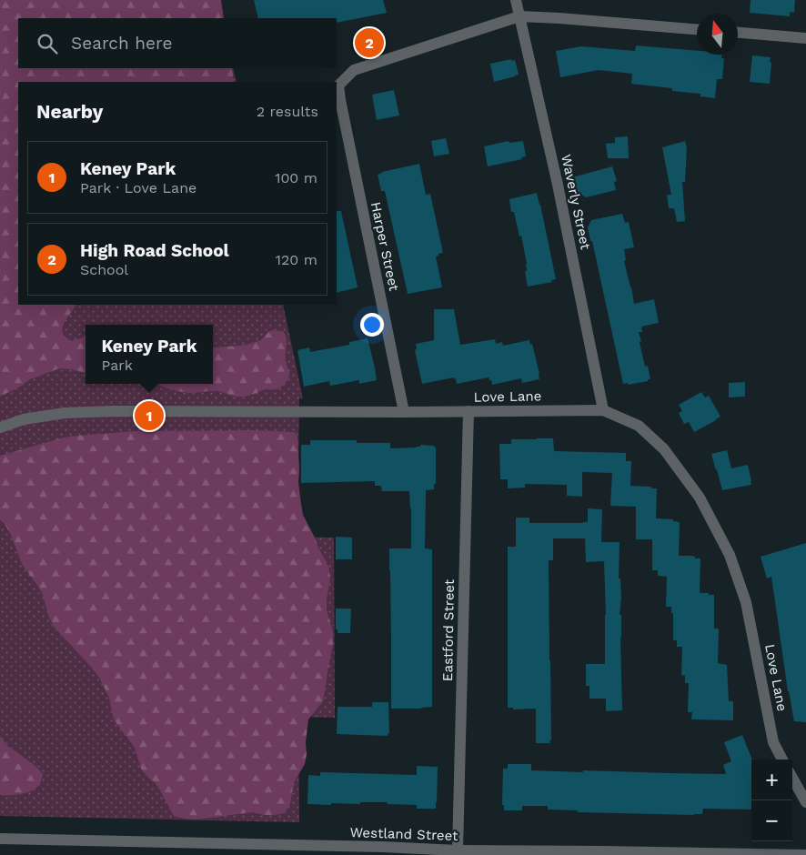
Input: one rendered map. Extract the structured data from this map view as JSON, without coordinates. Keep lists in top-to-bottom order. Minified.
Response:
{"streets":{"street":["Waverly Street","Harper Street","Love Lane","Eastford Street","Westland Street"]},"crossings":[["Waverly Street","Harper Street"],["Waverly Street","Love Lane"],["Harper Street","Love Lane"],["Love Lane","Eastford Street"],["Eastford Street","Westland Street"]],"north":"top","page":{"search":"Search here","pins":["2","1"],"heading":["Nearby","2 results"],"list":[{"mark":"1","name":"Keney Park","note":"Park · Love Lane","value":"100 m"},{"mark":"2","name":"High Road School","note":"School","value":"120 m"}],"popup":["Keney Park","Park"],"map_buttons":["+","−"]}}
